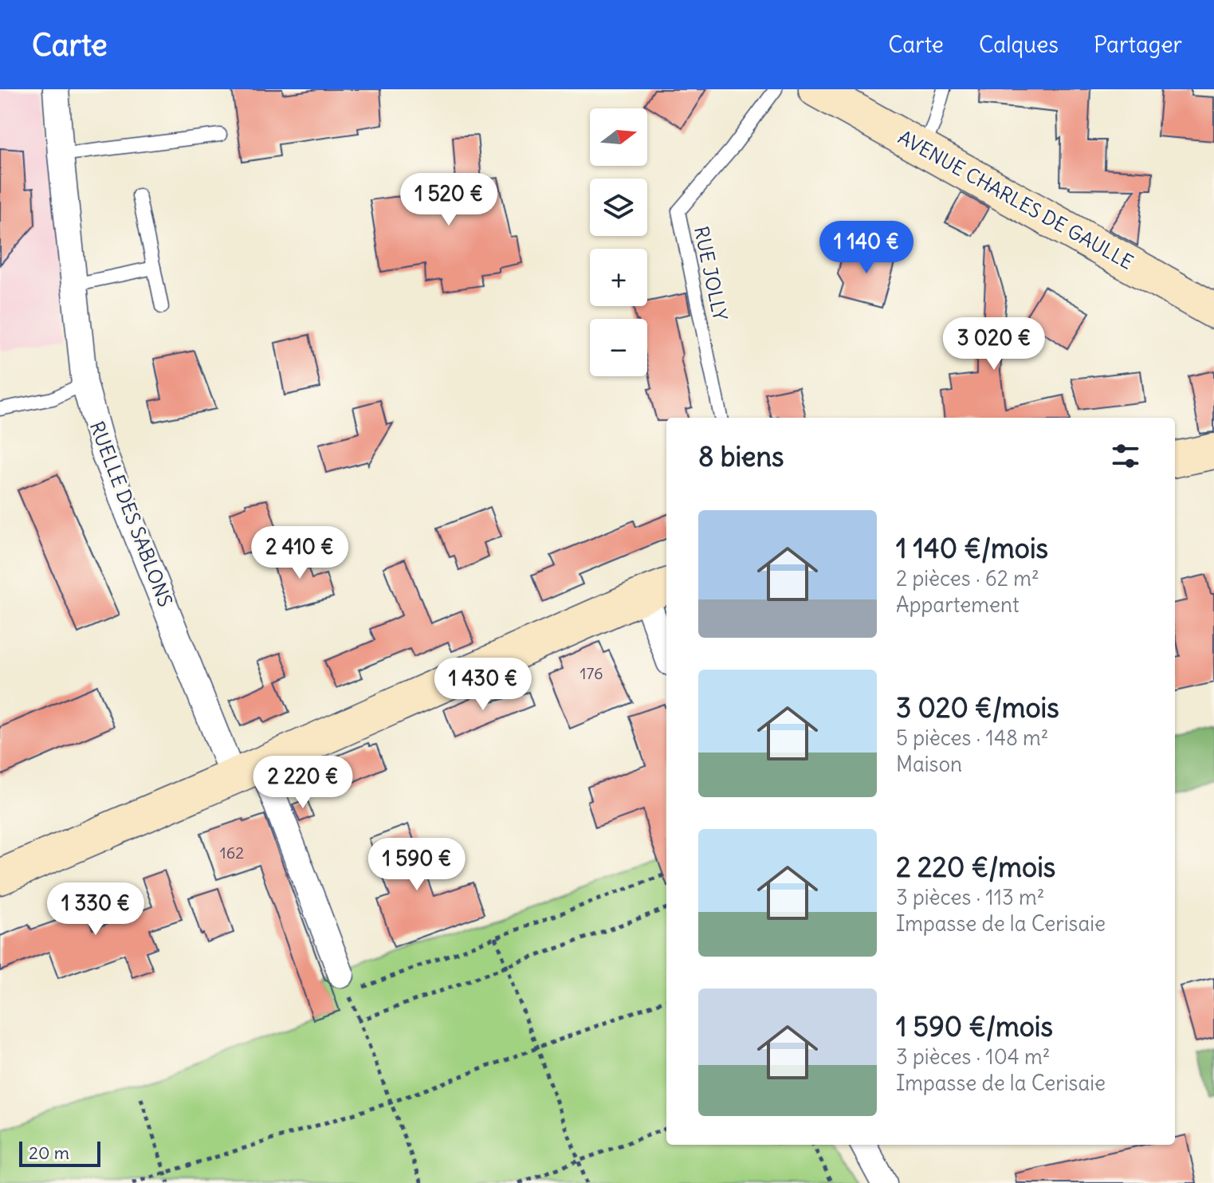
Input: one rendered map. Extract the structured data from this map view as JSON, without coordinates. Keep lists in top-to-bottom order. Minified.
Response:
{"streets":{"street":["AVENUE CHARLES DE GAULLE","RUELLE DES SABLONS"],"lane":["RUE JOLLY"]},"house_numbers":["176","162"],"scale_bar":"20 m","north":"right","page":{"header":"Carte","nav":["Carte","Calques","Partager"],"map_buttons":["+","−"],"price":["1 520 €","1 140 €","3 020 €","2 410 €","1 430 €","2 220 €","1 590 €","1 330 €"],"heading":"8 biens","list":[{"name":"1 140 €/mois","note":"2 pièces · 62 m² · Appartement"},{"name":"3 020 €/mois","note":"5 pièces · 148 m² · Maison"},{"name":"2 220 €/mois","note":"3 pièces · 113 m² · Impasse de la Cerisaie"},{"name":"1 590 €/mois","note":"3 pièces · 104 m² · Impasse de la Cerisaie"}],"scale":"20 m"}}
